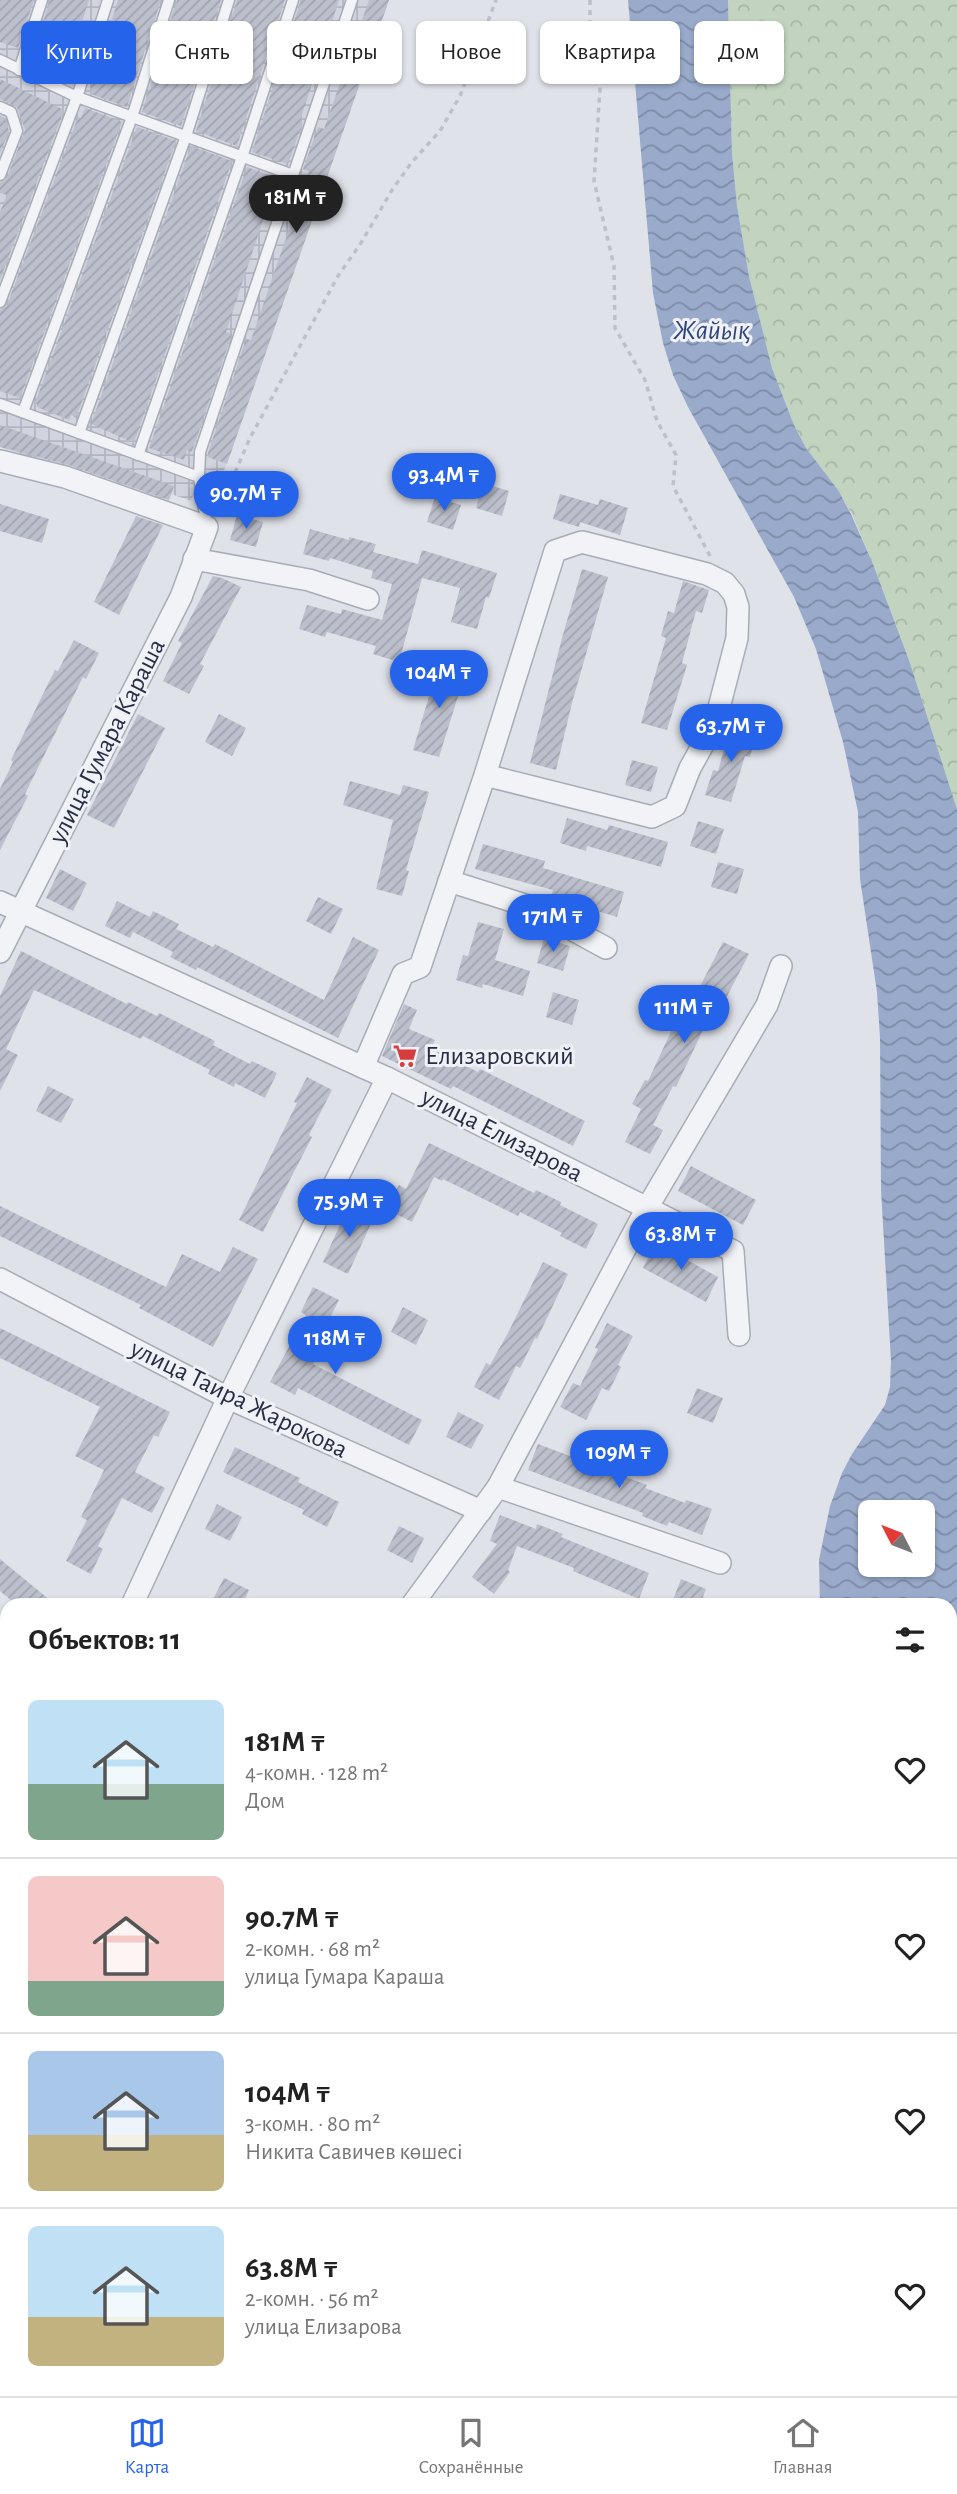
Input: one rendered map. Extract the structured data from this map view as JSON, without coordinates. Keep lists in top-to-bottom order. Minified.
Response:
{"streets":{"street":["улица Гумара Караша","улица Елизарова","улица Таира Жарокова"]},"crossings":[["улица Гумара Караша","улица Елизарова"]],"water":["Жайық"],"places":{"supermarket":["Елизаровский"]},"north":"top left","page":{"chip":["Купить","Снять","Фильтры","Новое","Квартира","Дом"],"price":["181M ₸","93.4M ₸","90.7M ₸","104M ₸","63.7M ₸","171M ₸","111M ₸","75.9M ₸","63.8M ₸","118M ₸","109M ₸"],"heading":"Объектов: 11","list":[{"name":"181M ₸","note":"4-комн. · 128 m² · Дом"},{"name":"90.7M ₸","note":"2-комн. · 68 m² · улица Гумара Караша"},{"name":"104M ₸","note":"3-комн. · 80 m² · Никита Савичев көшесі"},{"name":"63.8M ₸","note":"2-комн. · 56 m² · улица Елизарова"}],"tabs":["Карта","Сохранённые","Главная"]}}
